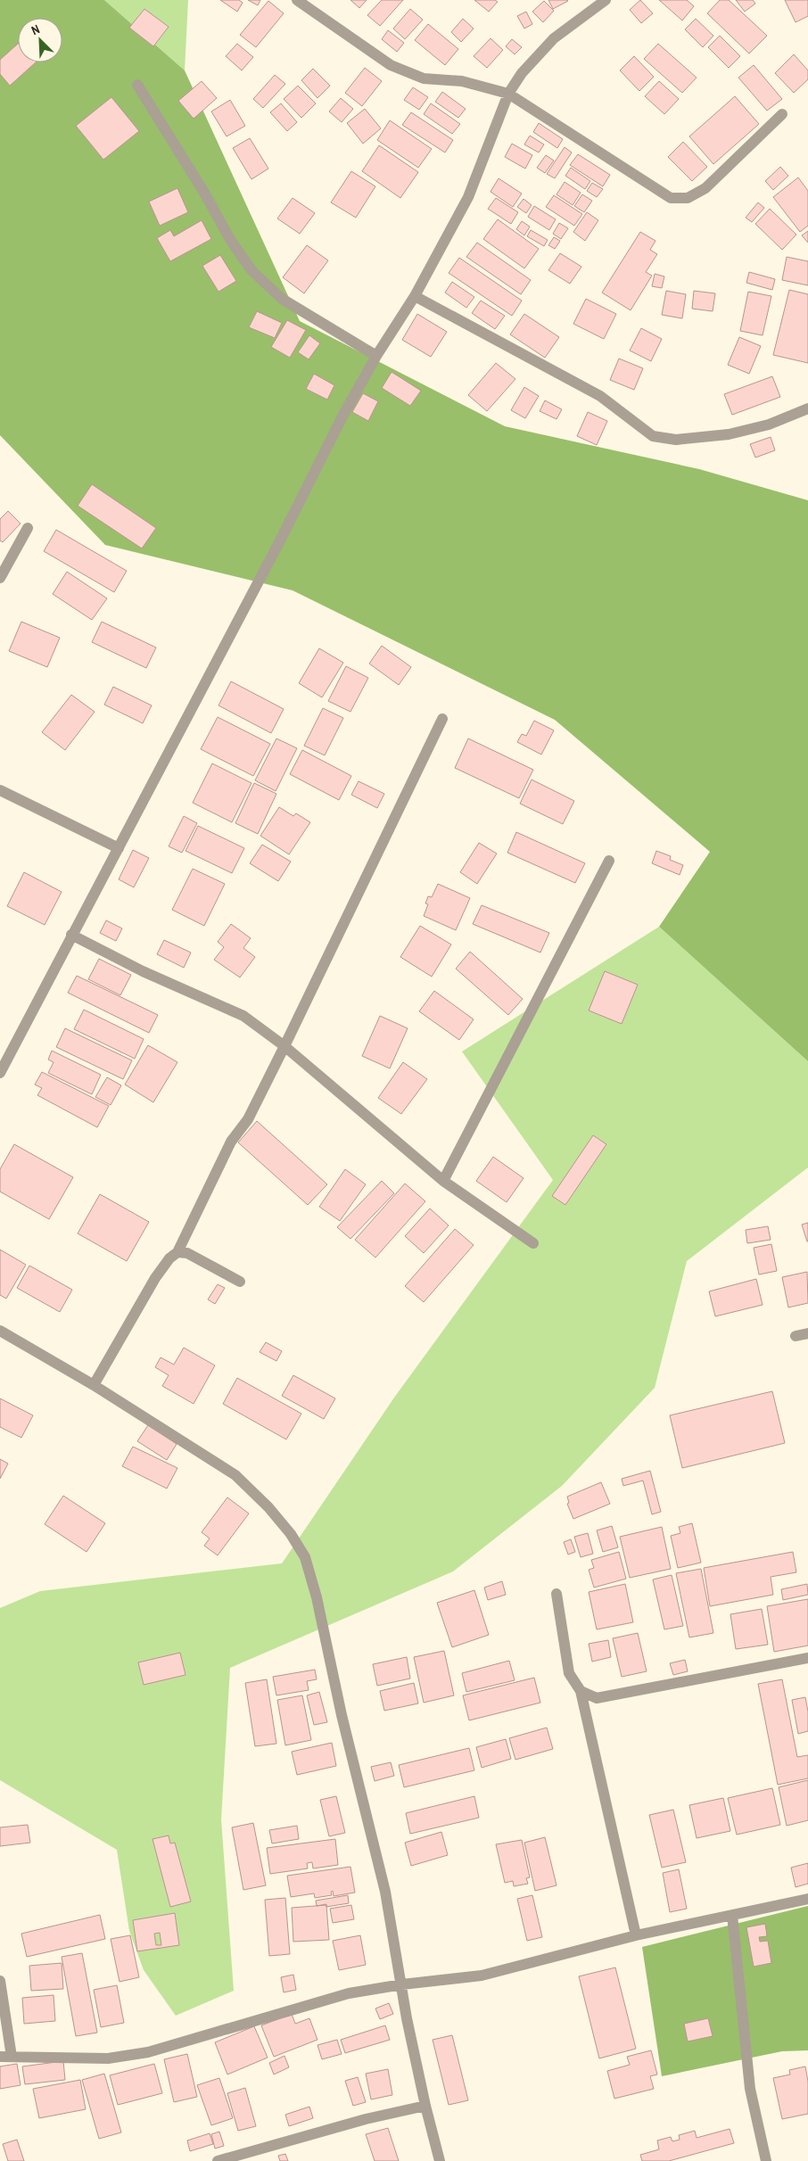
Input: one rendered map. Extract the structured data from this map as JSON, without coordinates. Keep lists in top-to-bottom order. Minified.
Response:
{"north":"top left"}
